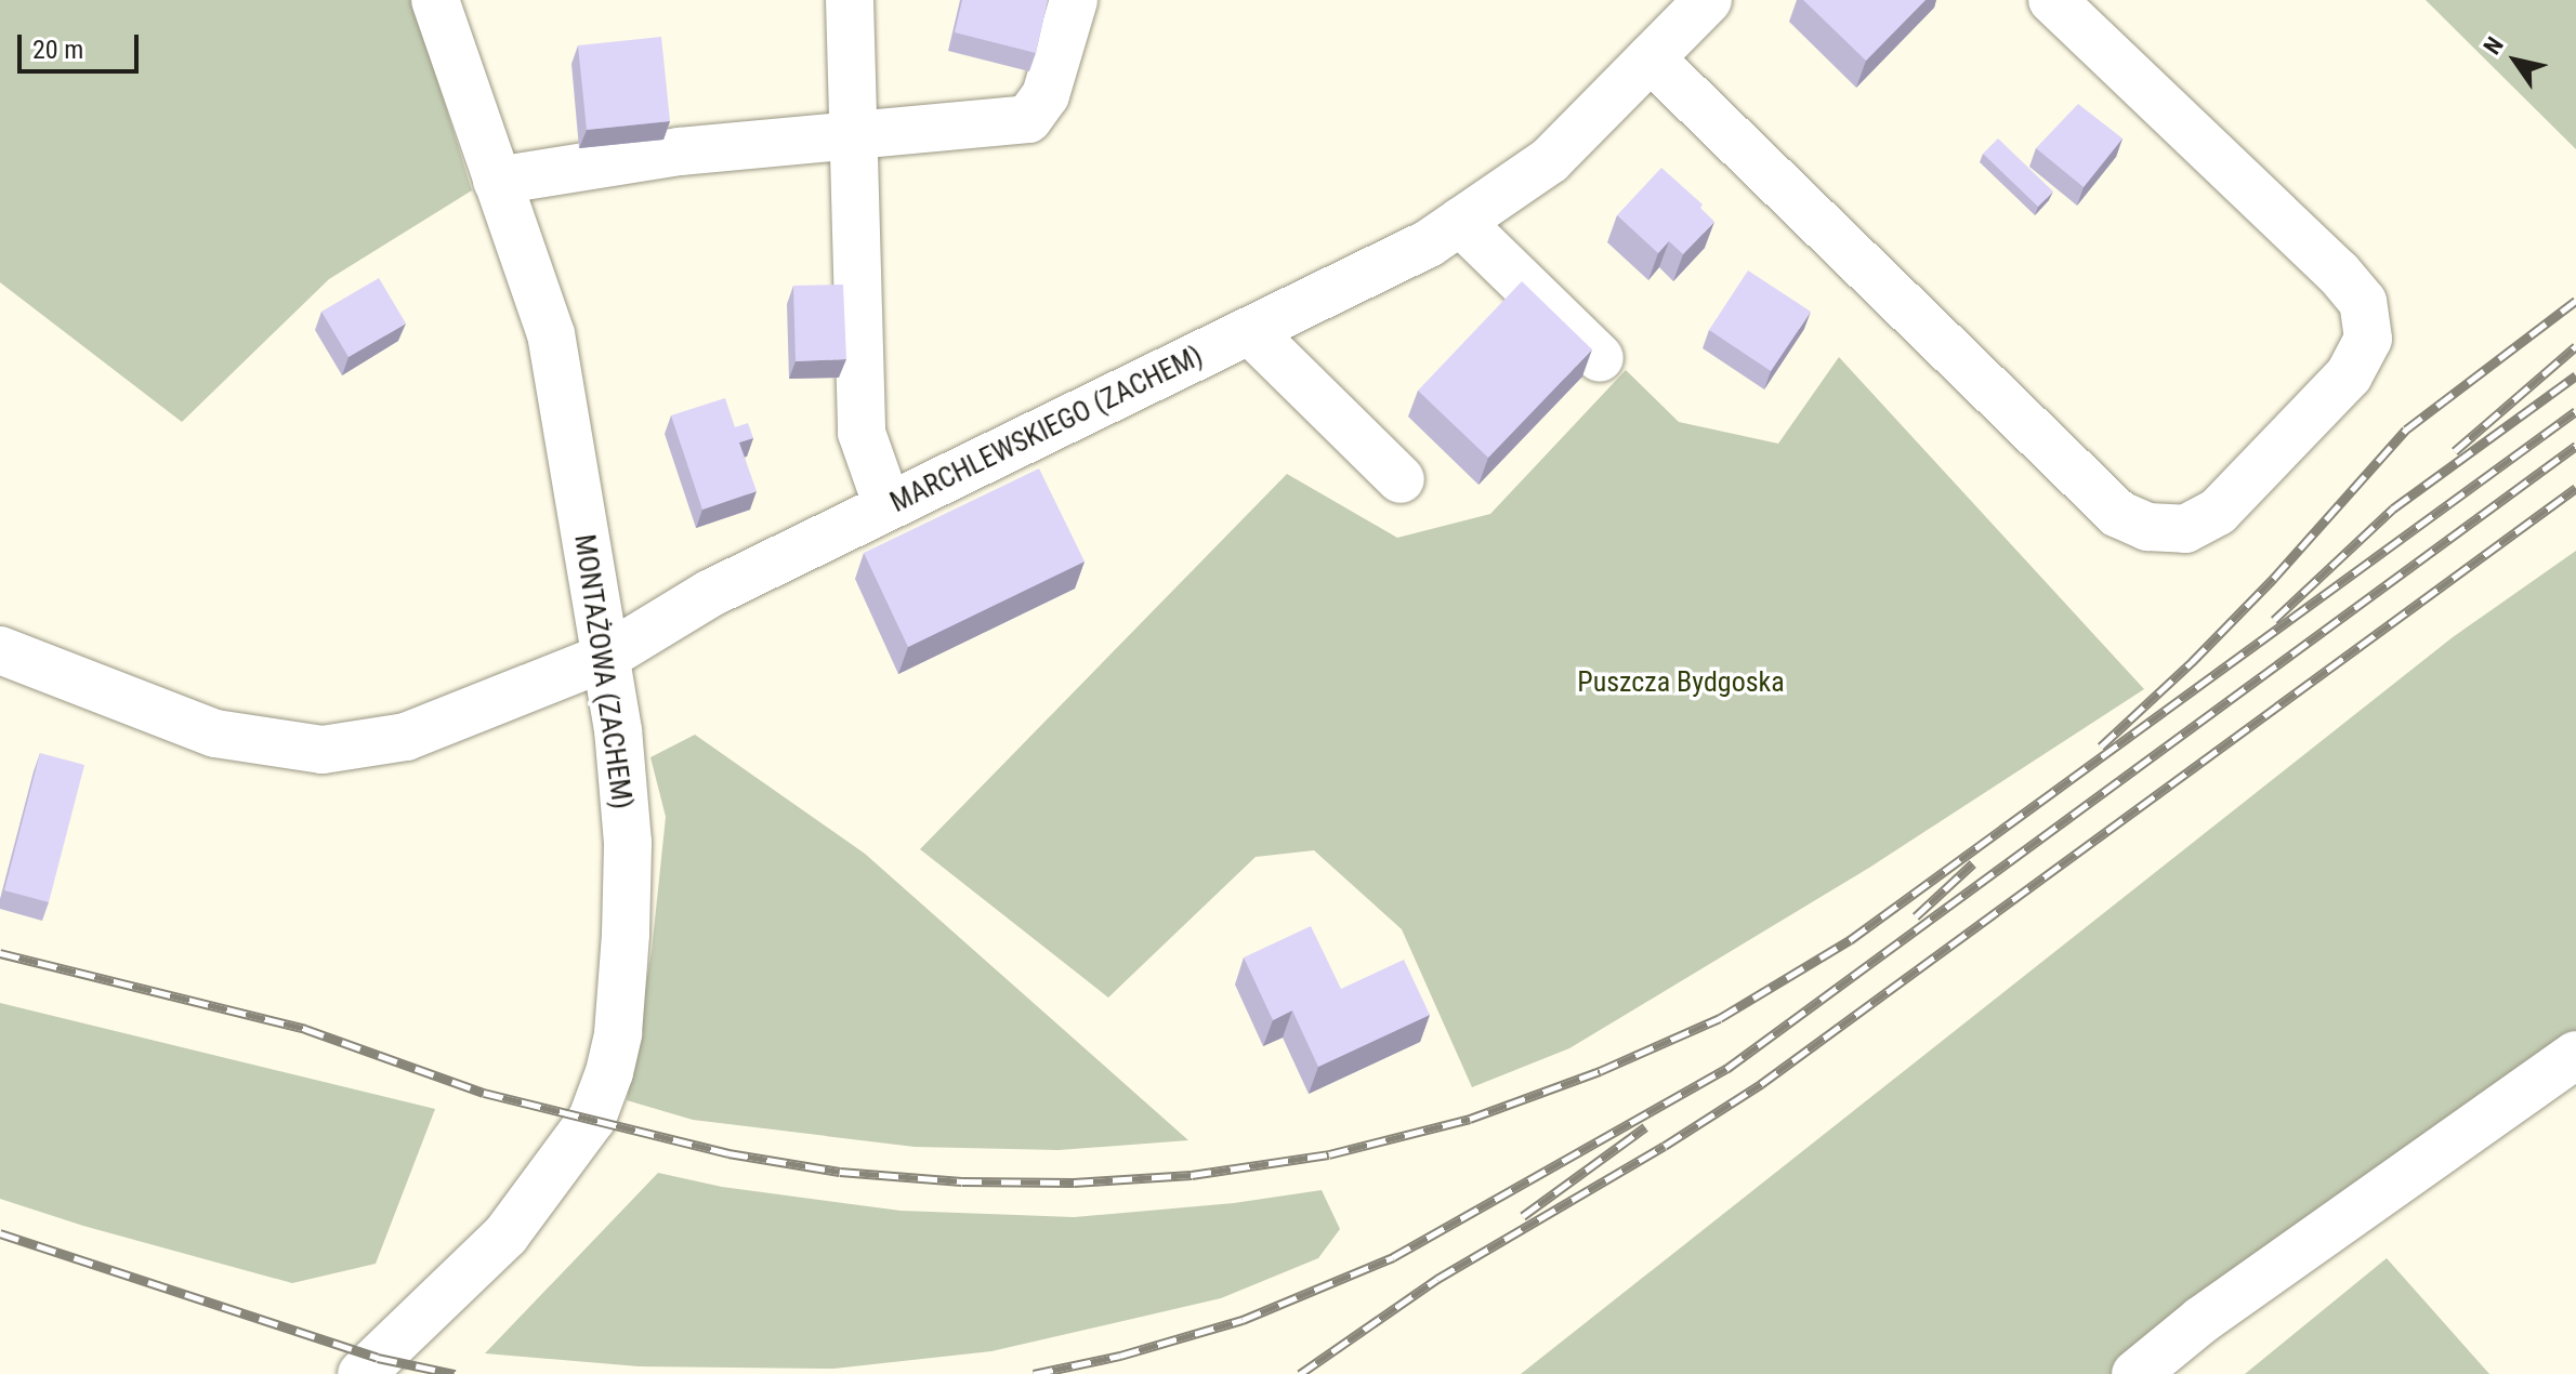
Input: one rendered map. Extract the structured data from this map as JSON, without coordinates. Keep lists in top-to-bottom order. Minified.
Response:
{"streets":{"lane":["MARCHLEWSKIEGO (ZACHEM)","MONTAŻOWA (ZACHEM)"]},"crossings":[["MARCHLEWSKIEGO (ZACHEM)","MONTAŻOWA (ZACHEM)"]],"parks":["Puszcza Bydgoska"],"scale_bar":"20 m","north":"top left"}
